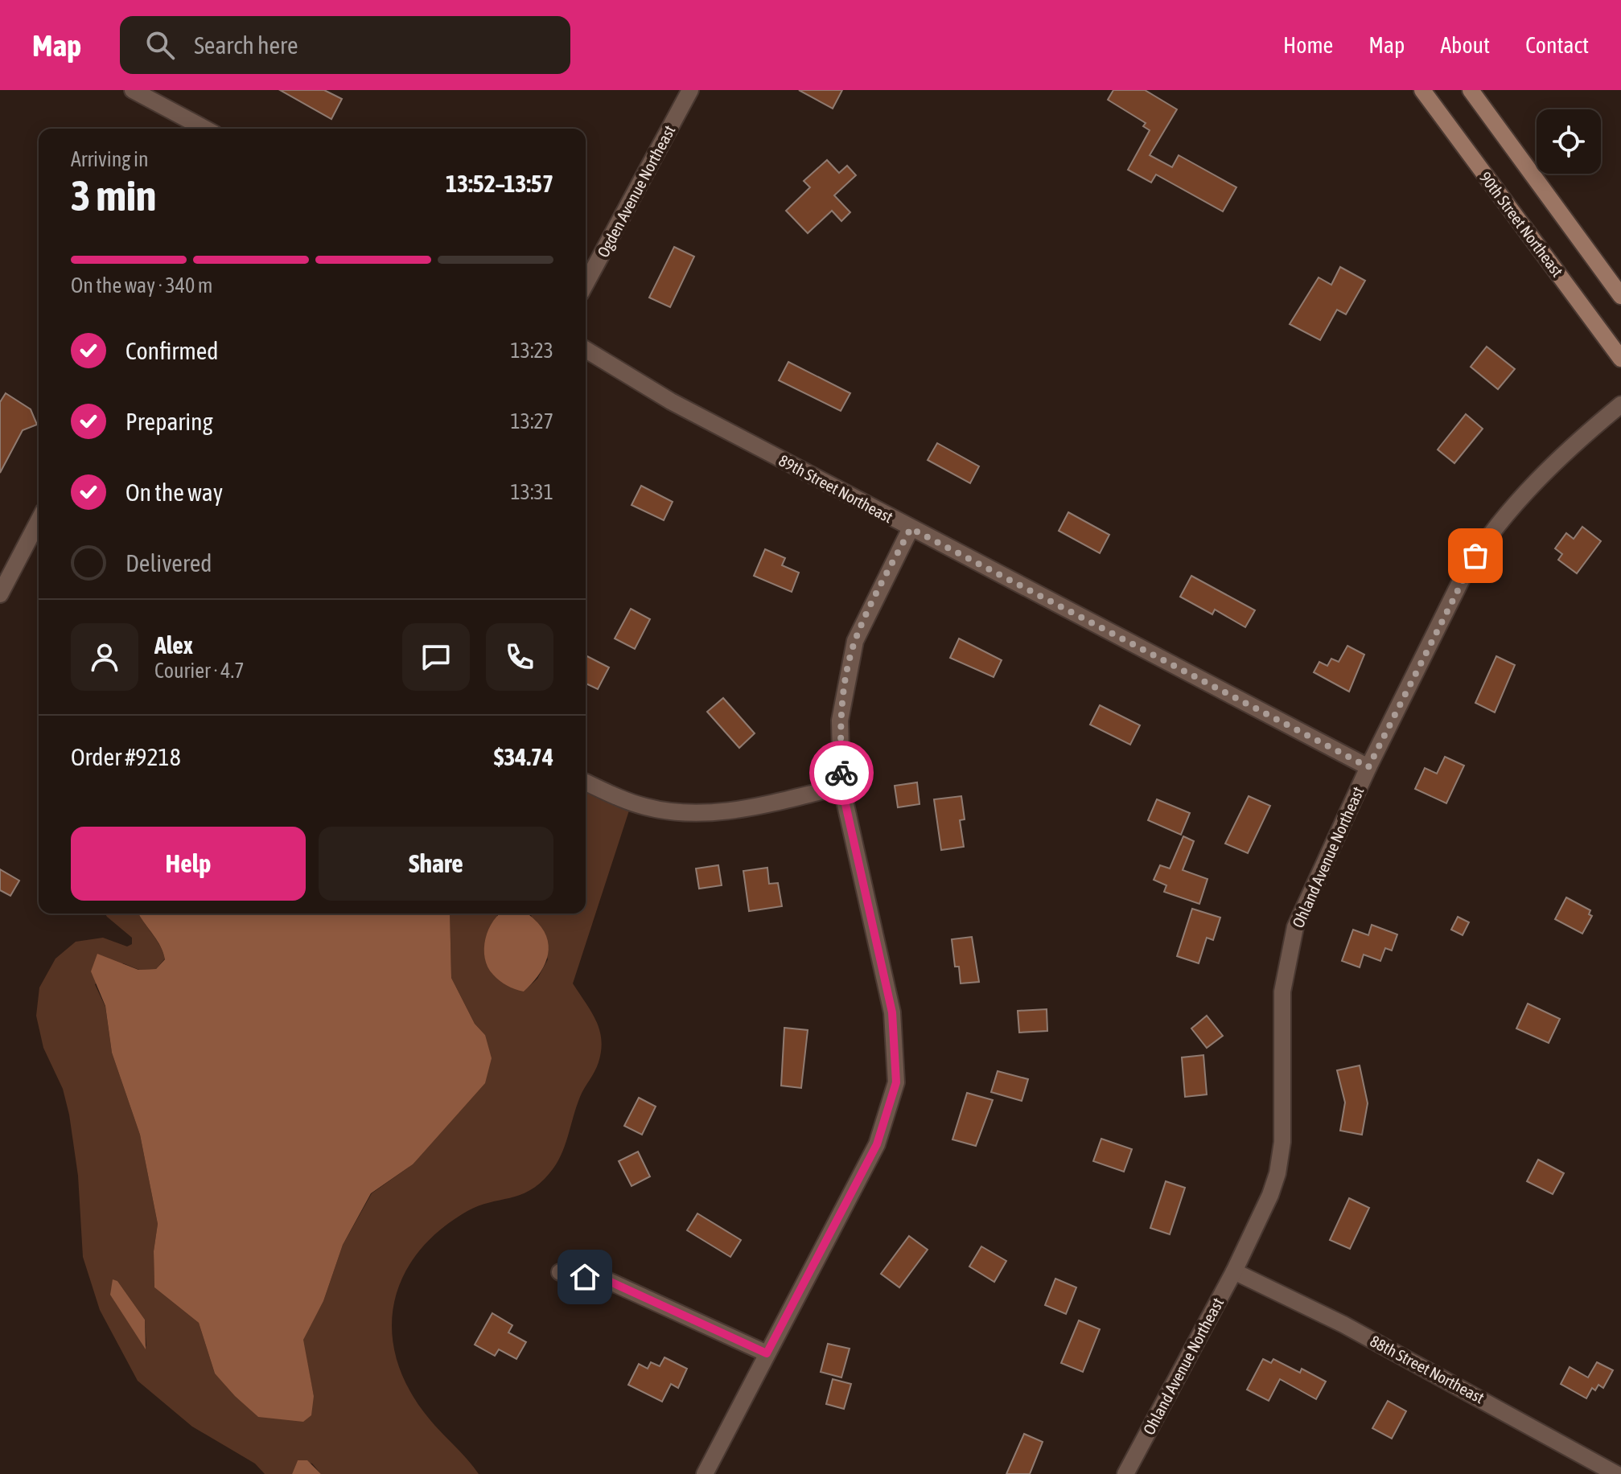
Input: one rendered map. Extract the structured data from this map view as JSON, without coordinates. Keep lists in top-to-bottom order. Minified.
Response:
{"streets":{"main road":["90th Street Northeast"],"street":["Ogden Avenue Northeast","89th Street Northeast","Ohland Avenue Northeast","88th Street Northeast"]},"crossings":[["89th Street Northeast","Ohland Avenue Northeast"],["Ohland Avenue Northeast","88th Street Northeast"]],"page":{"header":"Map","search":"Search here","nav":["Home","Map","About","Contact"],"heading":["3 min","Arriving in","13:52–13:57"],"panel":["Alex","Courier · 4.7","Order #9218","$34.74"],"bar":"On the way · 340 m","list":[["Confirmed","13:23"],["Preparing","13:27"],["On the way","13:31"],"Delivered"],"buttons":["Help","Share"]}}
